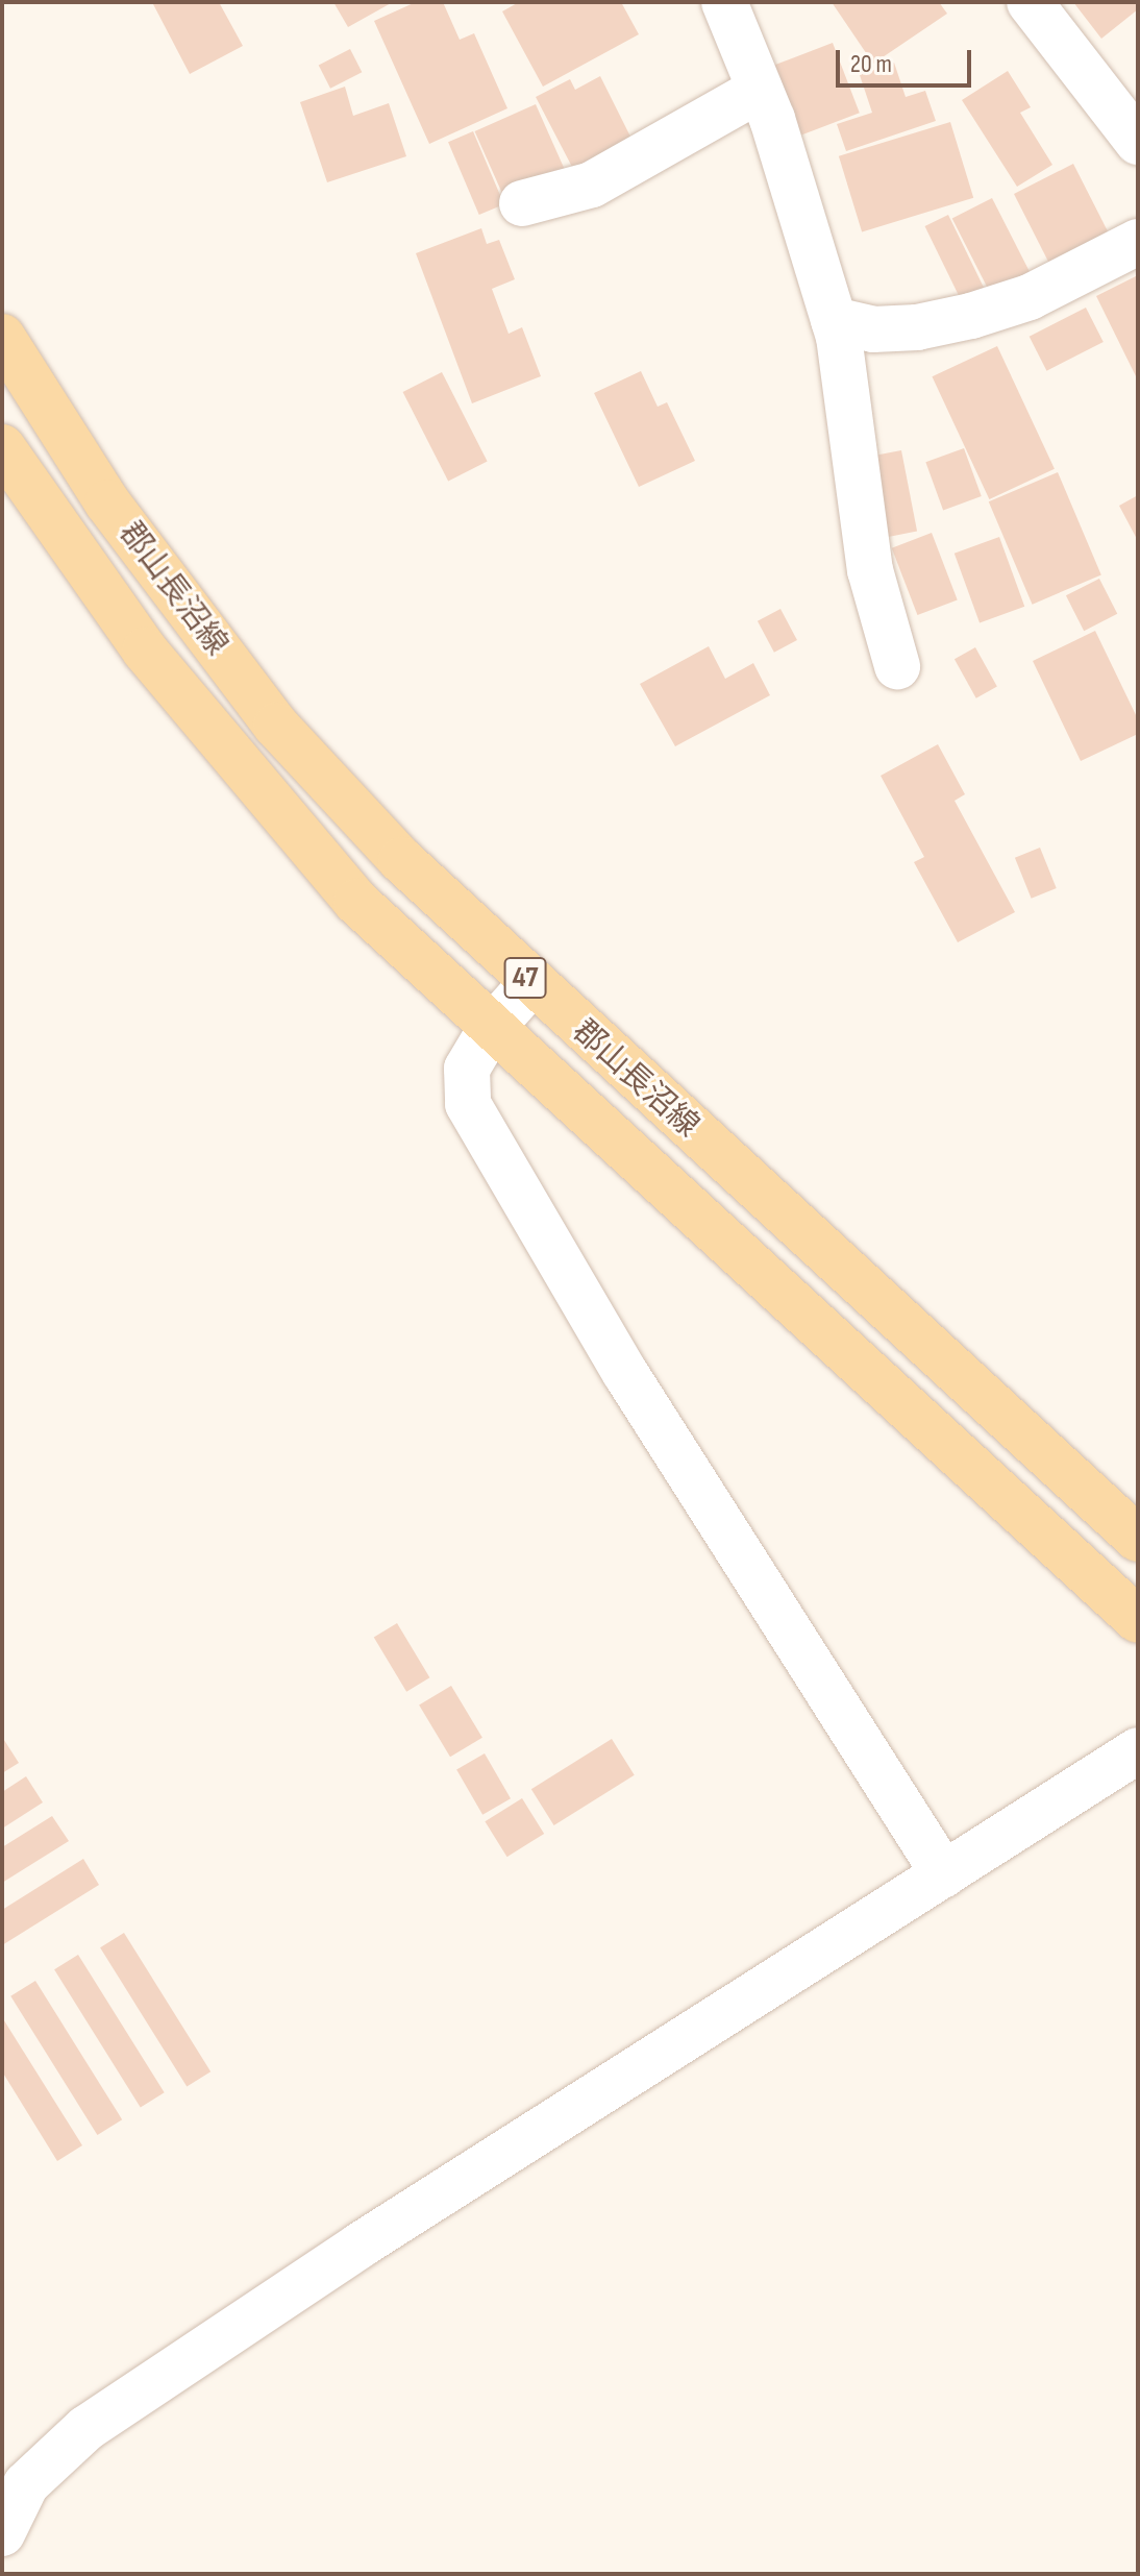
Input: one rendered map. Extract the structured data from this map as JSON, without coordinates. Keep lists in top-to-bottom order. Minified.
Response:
{"streets":{"main road":["郡山長沼線","47"]},"scale_bar":"20 m"}
